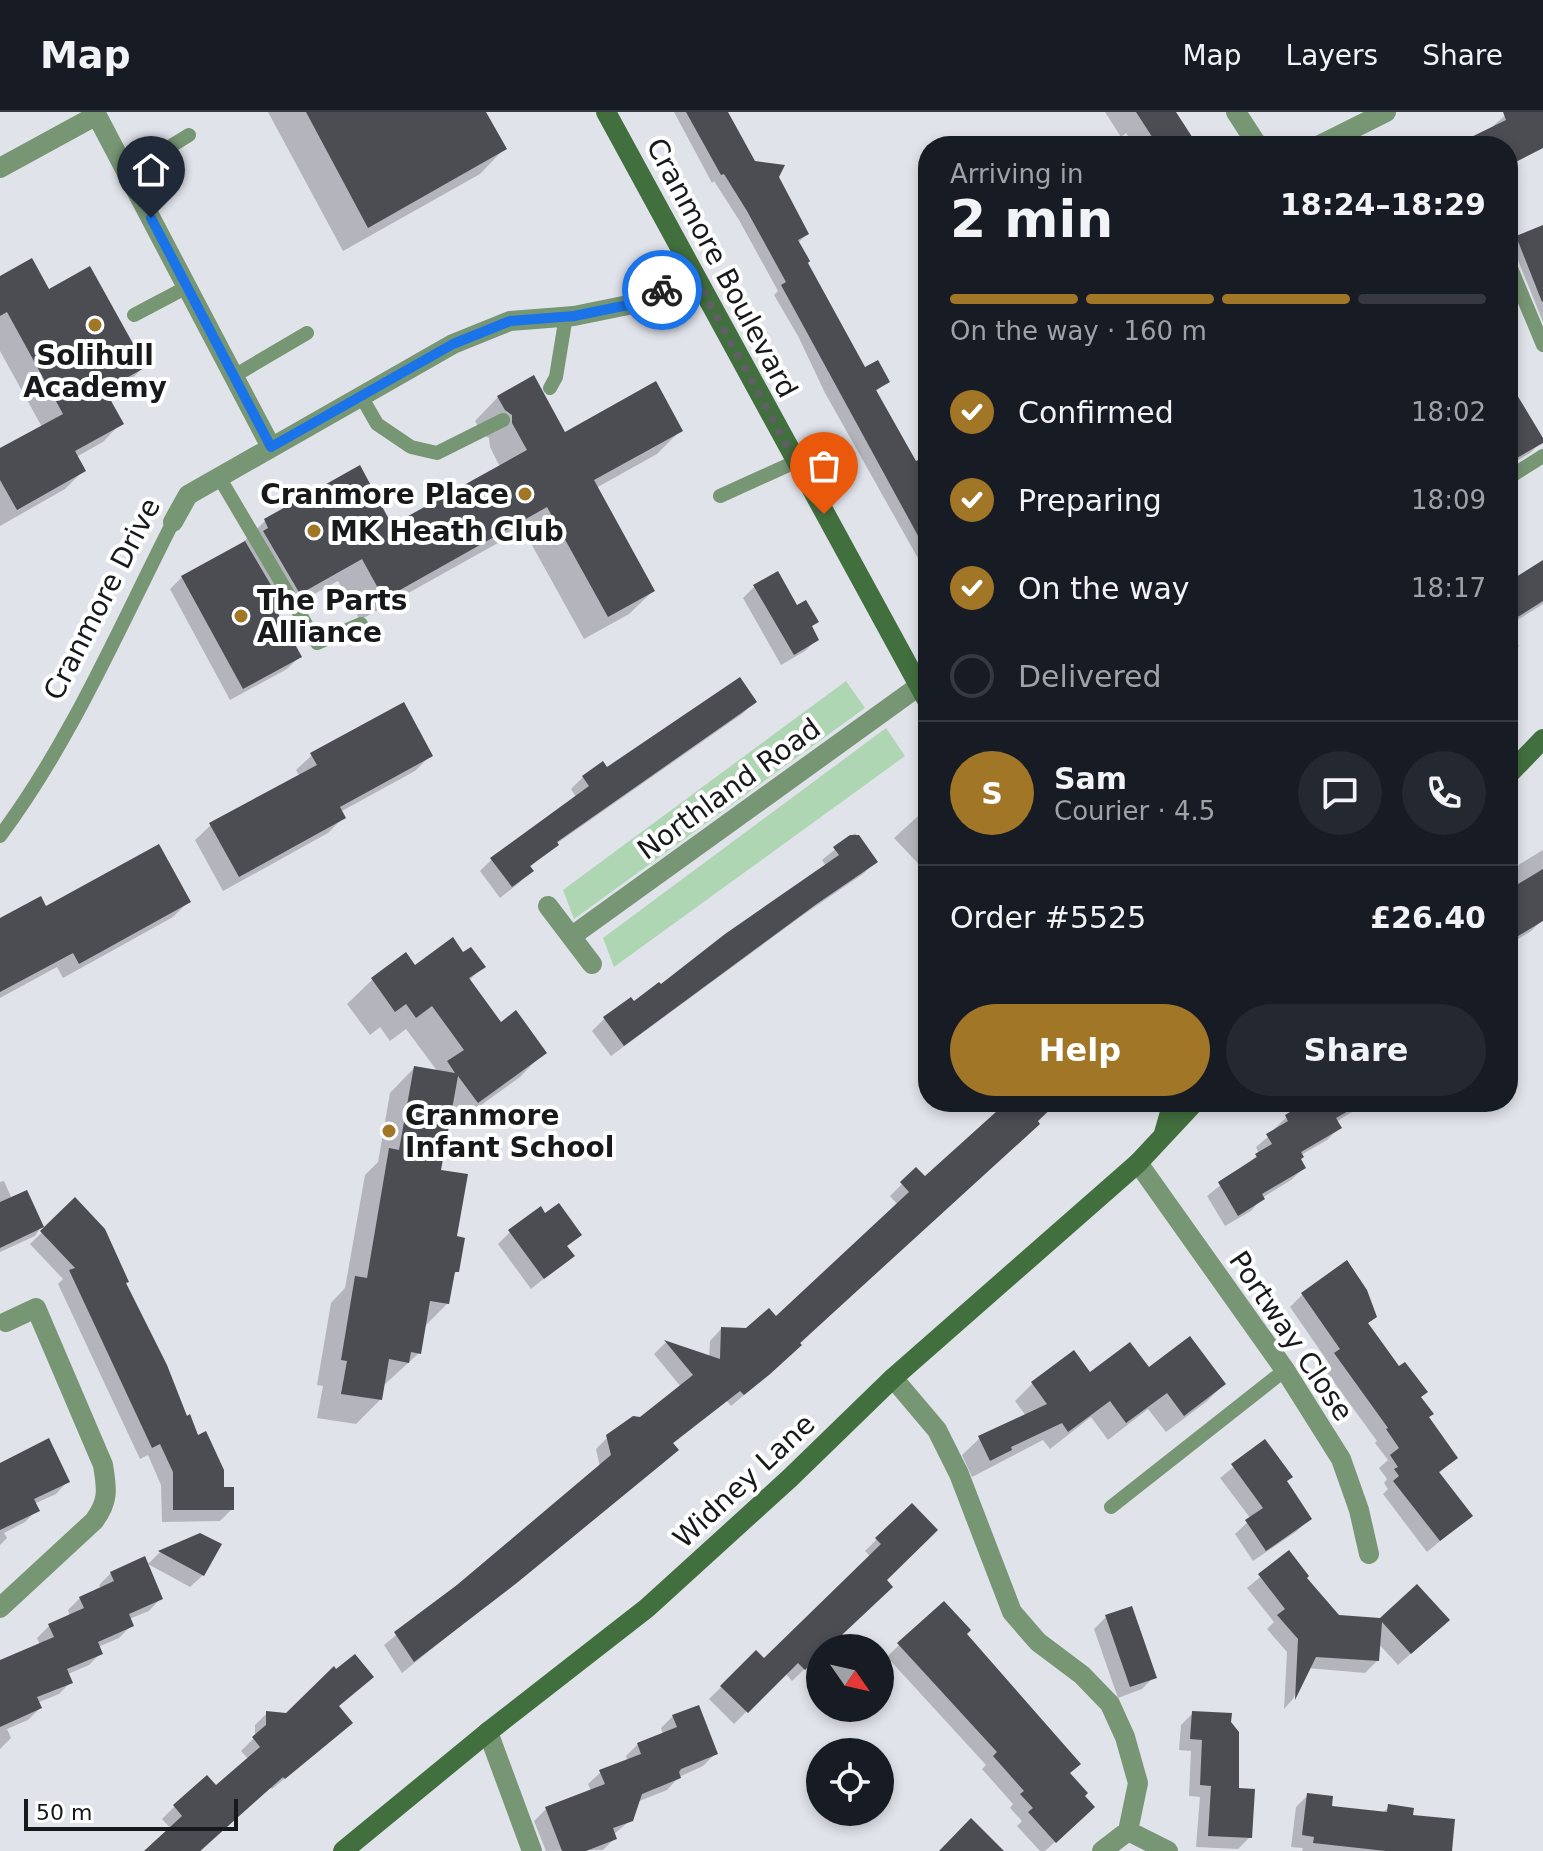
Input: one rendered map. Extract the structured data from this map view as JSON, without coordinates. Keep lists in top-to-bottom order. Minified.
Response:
{"streets":{"street":["Cranmore Boulevard","Cranmore Drive","Northland Road","Portway Close","Widney Lane"]},"crossings":[["Cranmore Boulevard","Cranmore Drive"],["Portway Close","Widney Lane"]],"places":["Solihull Academy","Cranmore Place","MK Heath Club","The Parts Alliance","Cranmore Infant School"],"scale_bar":"50 m","north":"bottom right","page":{"header":"Map","nav":["Map","Layers","Share"],"heading":["2 min","Arriving in","18:24–18:29"],"panel":["Sam","Courier · 4.5","Order #5525","£26.40"],"bar":"On the way · 160 m","list":[["Confirmed","18:02"],["Preparing","18:09"],["On the way","18:17"],"Delivered"],"round":"S","buttons":["Help","Share"],"scale":"50 m"}}
